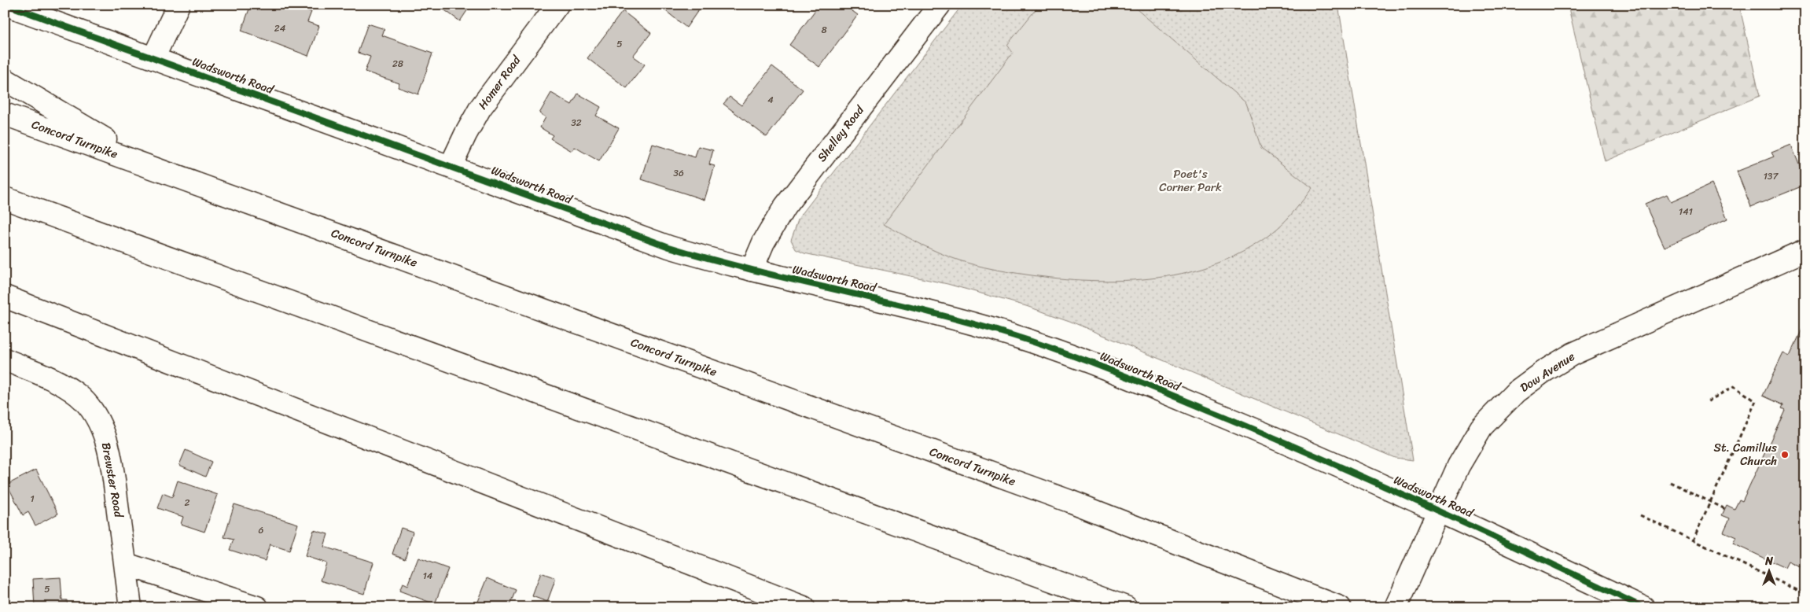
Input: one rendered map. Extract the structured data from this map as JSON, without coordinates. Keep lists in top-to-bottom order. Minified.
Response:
{"streets":{"main road":["Wadsworth Road","Homer Road","Shelley Road","Concord Turnpike","Dow Avenue","Brewster Road"]},"crossings":[["Wadsworth Road","Homer Road"],["Wadsworth Road","Shelley Road"],["Wadsworth Road","Dow Avenue"]],"parks":["Poet's Corner Park"],"places":["St. Camillus Church"],"house_numbers":["24","8","5","28","4","32","36","137","141","1","2","6","14","5"],"north":"top"}
